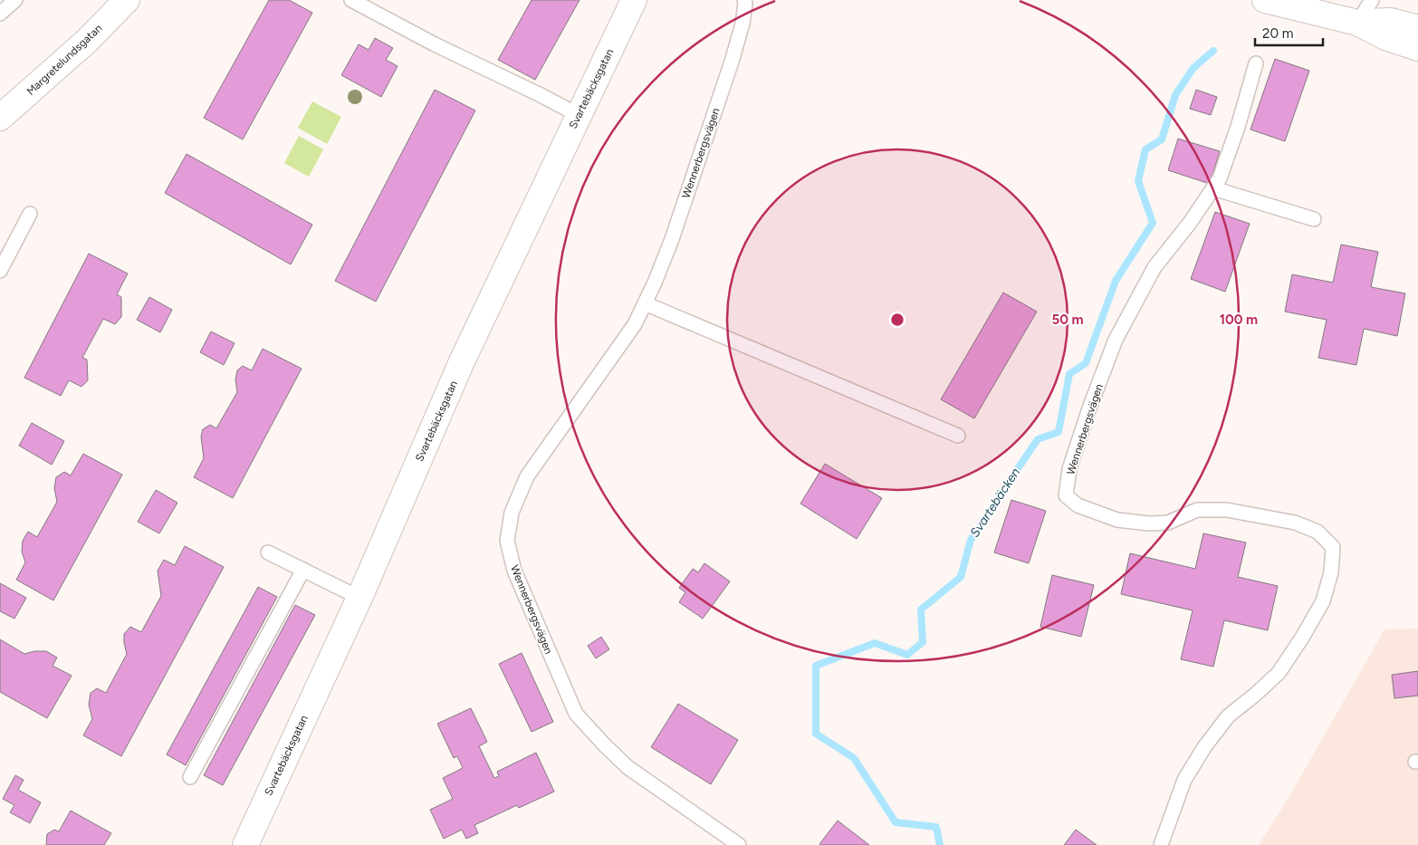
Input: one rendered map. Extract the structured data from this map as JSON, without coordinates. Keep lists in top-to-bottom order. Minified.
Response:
{"streets":{"street":["Margretelundsgatan","Svartebäcksgatan"],"lane":["Wennerbergsvägen"]},"water":["Svartebäcken"],"scale_bar":"20 m","rings":["50 m","100 m"]}
